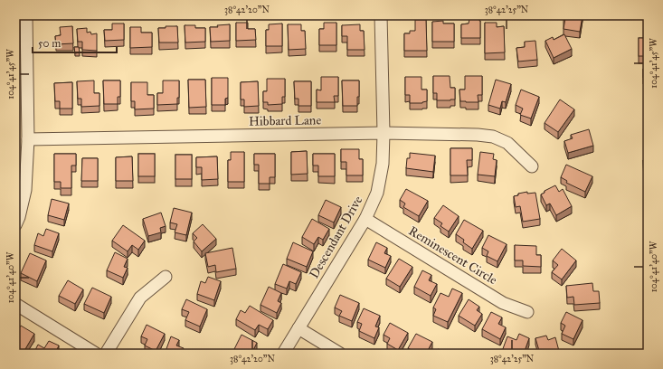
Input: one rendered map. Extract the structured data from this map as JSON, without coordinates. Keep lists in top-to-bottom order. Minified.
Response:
{"streets":{"street":["Hibbard Lane","Descendant Drive","Reminescent Circle"]},"crossings":[["Hibbard Lane","Descendant Drive"],["Descendant Drive","Reminescent Circle"]],"scale_bar":"50 m","coordinates":["38°42'20\"N","38°42'25\"N","104°41'45\"W","104°41'40\"W"]}
